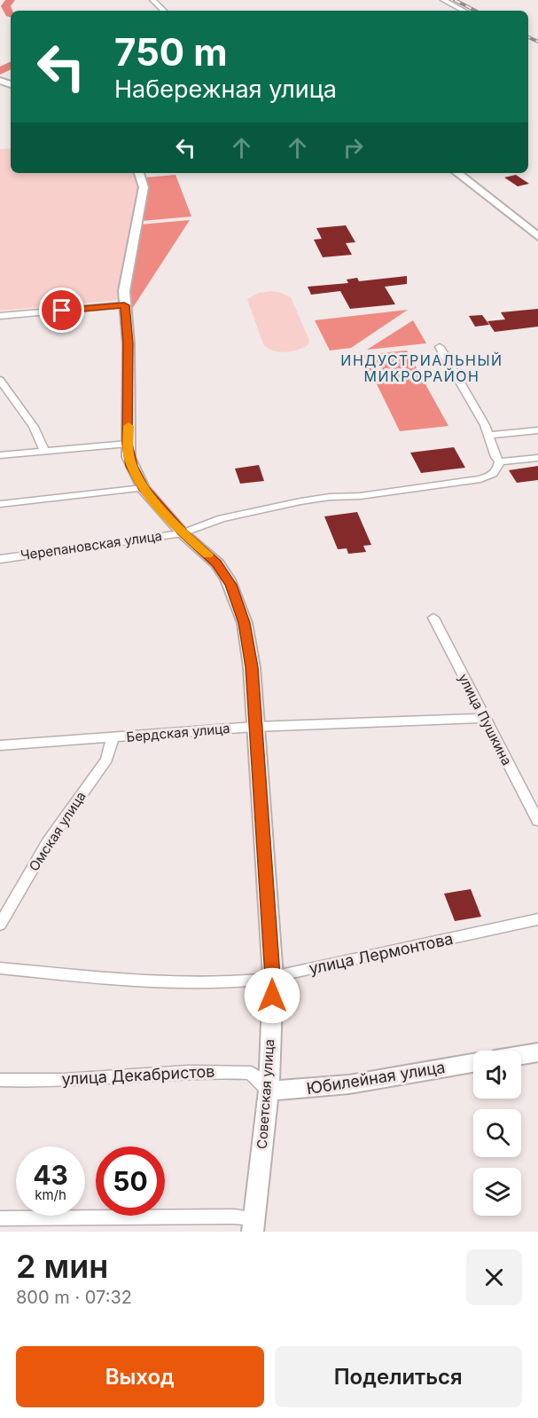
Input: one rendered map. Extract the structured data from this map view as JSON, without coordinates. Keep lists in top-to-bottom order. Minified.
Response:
{"streets":{"main road":["Юбилейная улица","Советская улица"],"street":["Черепановская улица","улица Пушкина","Бердская улица","Омская улица","улица Лермонтова","улица Декабристов"]},"crossings":[["Черепановская улица","Советская улица"],["улица Пушкина","Бердская улица"],["Бердская улица","Омская улица"],["Бердская улица","Советская улица"],["улица Лермонтова","Советская улица"],["улица Декабристов","Юбилейная улица"],["улица Декабристов","Советская улица"],["Юбилейная улица","Советская улица"]],"districts":["ИНДУСТРИАЛЬНЫЙ МИКРОРАЙОН"],"page":{"turn":["750 m","Набережная улица"],"speed":"43 km/h","limit":"50","heading":["2 мин","800 m · 07:32"],"buttons":["Выход","Поделиться"]}}
